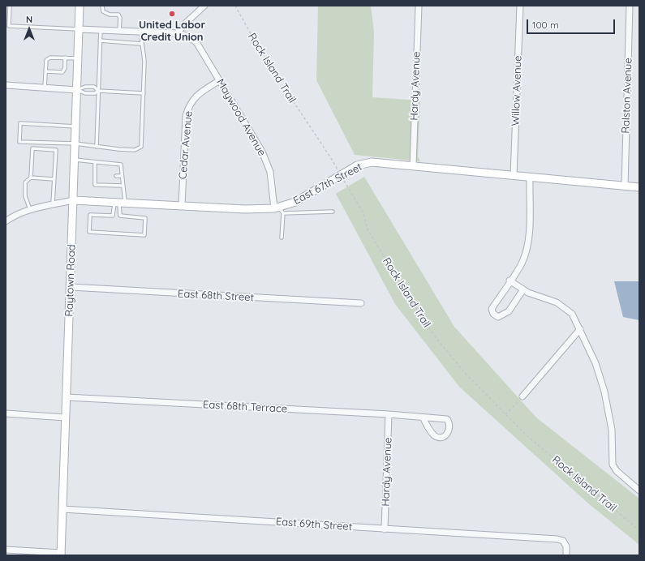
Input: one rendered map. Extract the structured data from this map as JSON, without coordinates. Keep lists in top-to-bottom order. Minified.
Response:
{"streets":{"street":["Hardy Avenue","Willow Avenue","Ralston Avenue","Maywood Avenue","Cedar Avenue","East 67th Street","Raytown Road","East 68th Street","East 68th Terrace","East 69th Street"],"path":["Rock Island Trail"]},"crossings":[["Hardy Avenue","East 67th Street"],["Hardy Avenue","East 68th Terrace"],["Hardy Avenue","East 69th Street"],["Willow Avenue","East 67th Street"],["Ralston Avenue","East 67th Street"],["Maywood Avenue","Cedar Avenue"],["Maywood Avenue","East 67th Street"],["Cedar Avenue","East 67th Street"],["East 67th Street","Raytown Road"],["Raytown Road","East 68th Street"],["Raytown Road","East 68th Terrace"],["Raytown Road","East 69th Street"]],"places":["United Labor Credit Union"],"scale_bar":"100 m","north":"top"}
